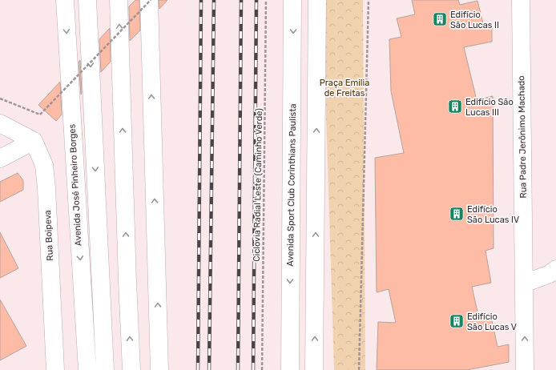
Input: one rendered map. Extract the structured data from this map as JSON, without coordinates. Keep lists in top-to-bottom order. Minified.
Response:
{"streets":{"main road":["Rua Padre Jerônimo Machado","Avenida José Pinheiro Borges","Avenida Sport Club Corinthians Paulista","Rua Boipeva"],"path":["Ciclovia Radial Leste (Caminho Verde)"]},"parks":["Praça Emilia de Freitas"],"places":{"building":["Edifício São Lucas II","Edifício São Lucas III","Edifício São Lucas IV","Edifício São Lucas V"]}}
